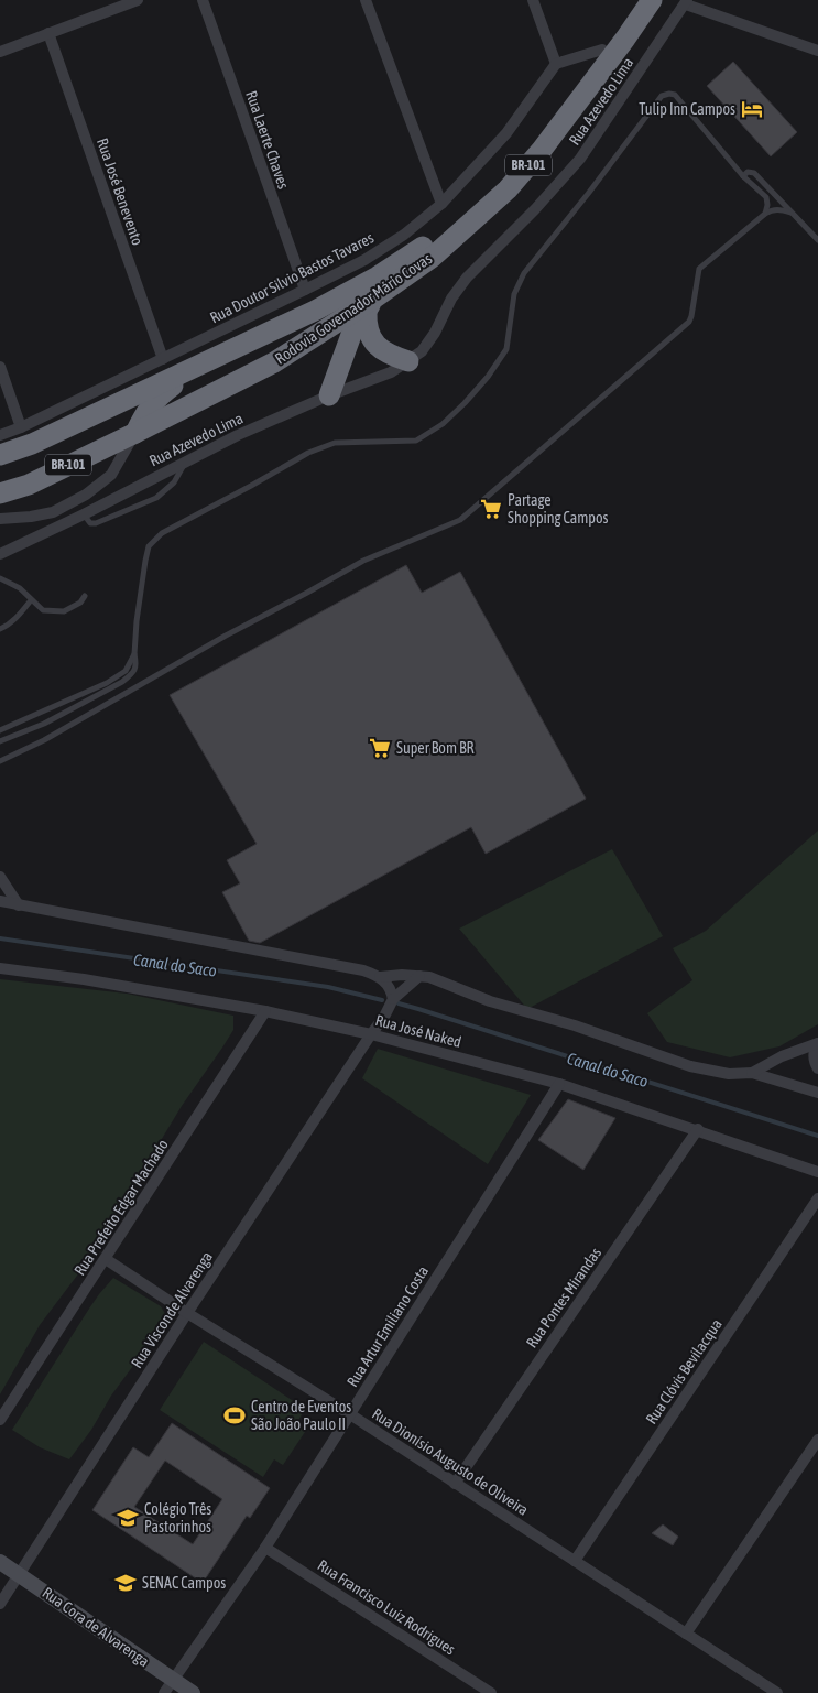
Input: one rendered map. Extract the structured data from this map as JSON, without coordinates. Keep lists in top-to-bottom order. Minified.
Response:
{"streets":{"highway":["BR-101","Rodovia Governador Mário Covas"],"main road":["Rua Cora de Alvarenga"],"street":["Rua Azevedo Lima","Rua Laerte Chaves","Rua José Benevento","Rua Doutor Silvio Bastos Tavares","Rua José Naked","Rua Prefeito Edgar Machado","Rua Pontes Mirandas","Rua Visconde Alvarenga","Rua Artur Emiliano Costa","Rua Clóvis Bevilacqua","Rua Dionísio Augusto de Oliveira","Rua Francisco Luíz Rodrigues"]},"crossings":[["Rua Azevedo Lima","Rodovia Governador Mário Covas"],["Rua Laerte Chaves","Rua Doutor Silvio Bastos Tavares"],["Rua José Benevento","Rua Doutor Silvio Bastos Tavares"],["Rua José Naked","Rua Prefeito Edgar Machado"],["Rua José Naked","Rua Pontes Mirandas"],["Rua José Naked","Rua Visconde Alvarenga"],["Rua José Naked","Rua Artur Emiliano Costa"],["Rua Prefeito Edgar Machado","Rua Dionísio Augusto de Oliveira"],["Rua Pontes Mirandas","Rua Dionísio Augusto de Oliveira"],["Rua Visconde Alvarenga","Rua Dionísio Augusto de Oliveira"],["Rua Visconde Alvarenga","Rua Cora de Alvarenga"],["Rua Artur Emiliano Costa","Rua Dionísio Augusto de Oliveira"],["Rua Artur Emiliano Costa","Rua Francisco Luíz Rodrigues"],["Rua Artur Emiliano Costa","Rua Cora de Alvarenga"],["Rua Clóvis Bevilacqua","Rua Dionísio Augusto de Oliveira"]],"water":["Canal do Saco"],"places":{"hotel":["Tulip Inn Campos"],"supermarket":["Partage Shopping Campos","Super Bom BR"],"sports":["Centro de Eventos São João Paulo II"],"school or university":["Colégio Três Pastorinhos","SENAC Campos"]}}
